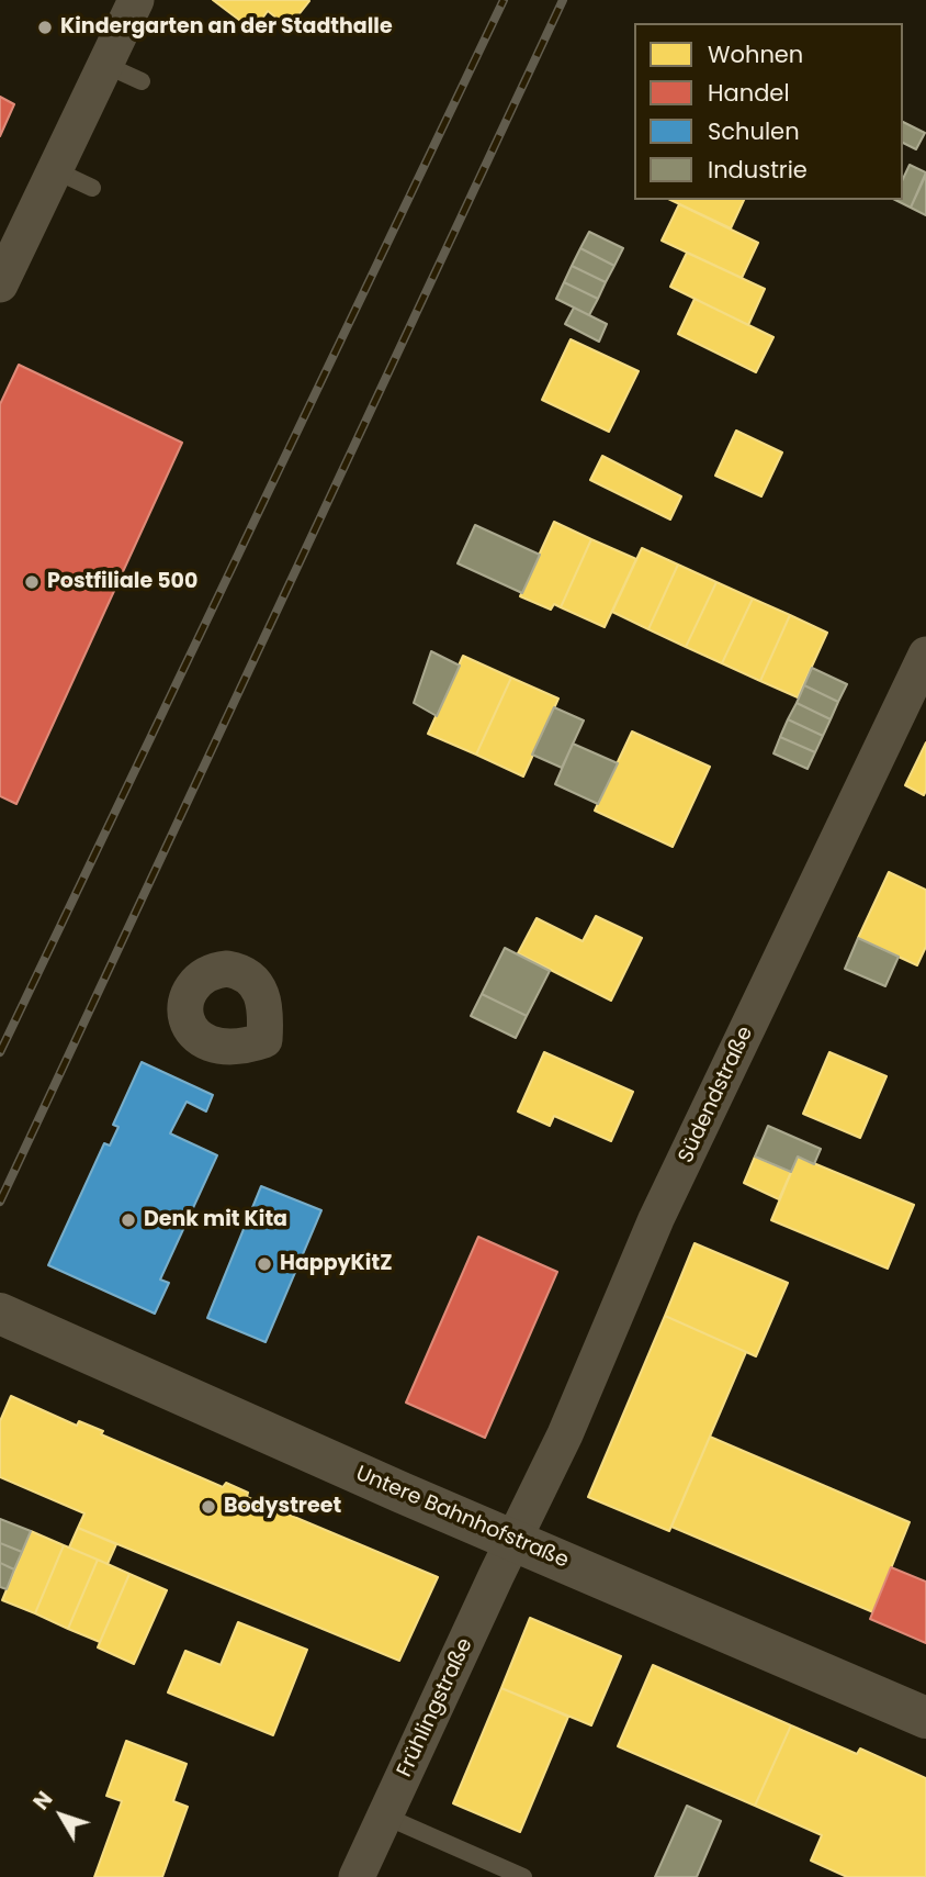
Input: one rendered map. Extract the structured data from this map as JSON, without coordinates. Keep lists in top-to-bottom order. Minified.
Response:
{"streets":{"street":["Südendstraße","Untere Bahnhofstraße","Frühlingstraße"]},"crossings":[["Südendstraße","Untere Bahnhofstraße"],["Südendstraße","Frühlingstraße"],["Untere Bahnhofstraße","Frühlingstraße"]],"places":["Kindergarten an der Stadthalle","Postfiliale 500","Denk mit Kita","HappyKitZ","Bodystreet"],"legend":["Wohnen","Handel","Schulen","Industrie"],"north":"top left"}
